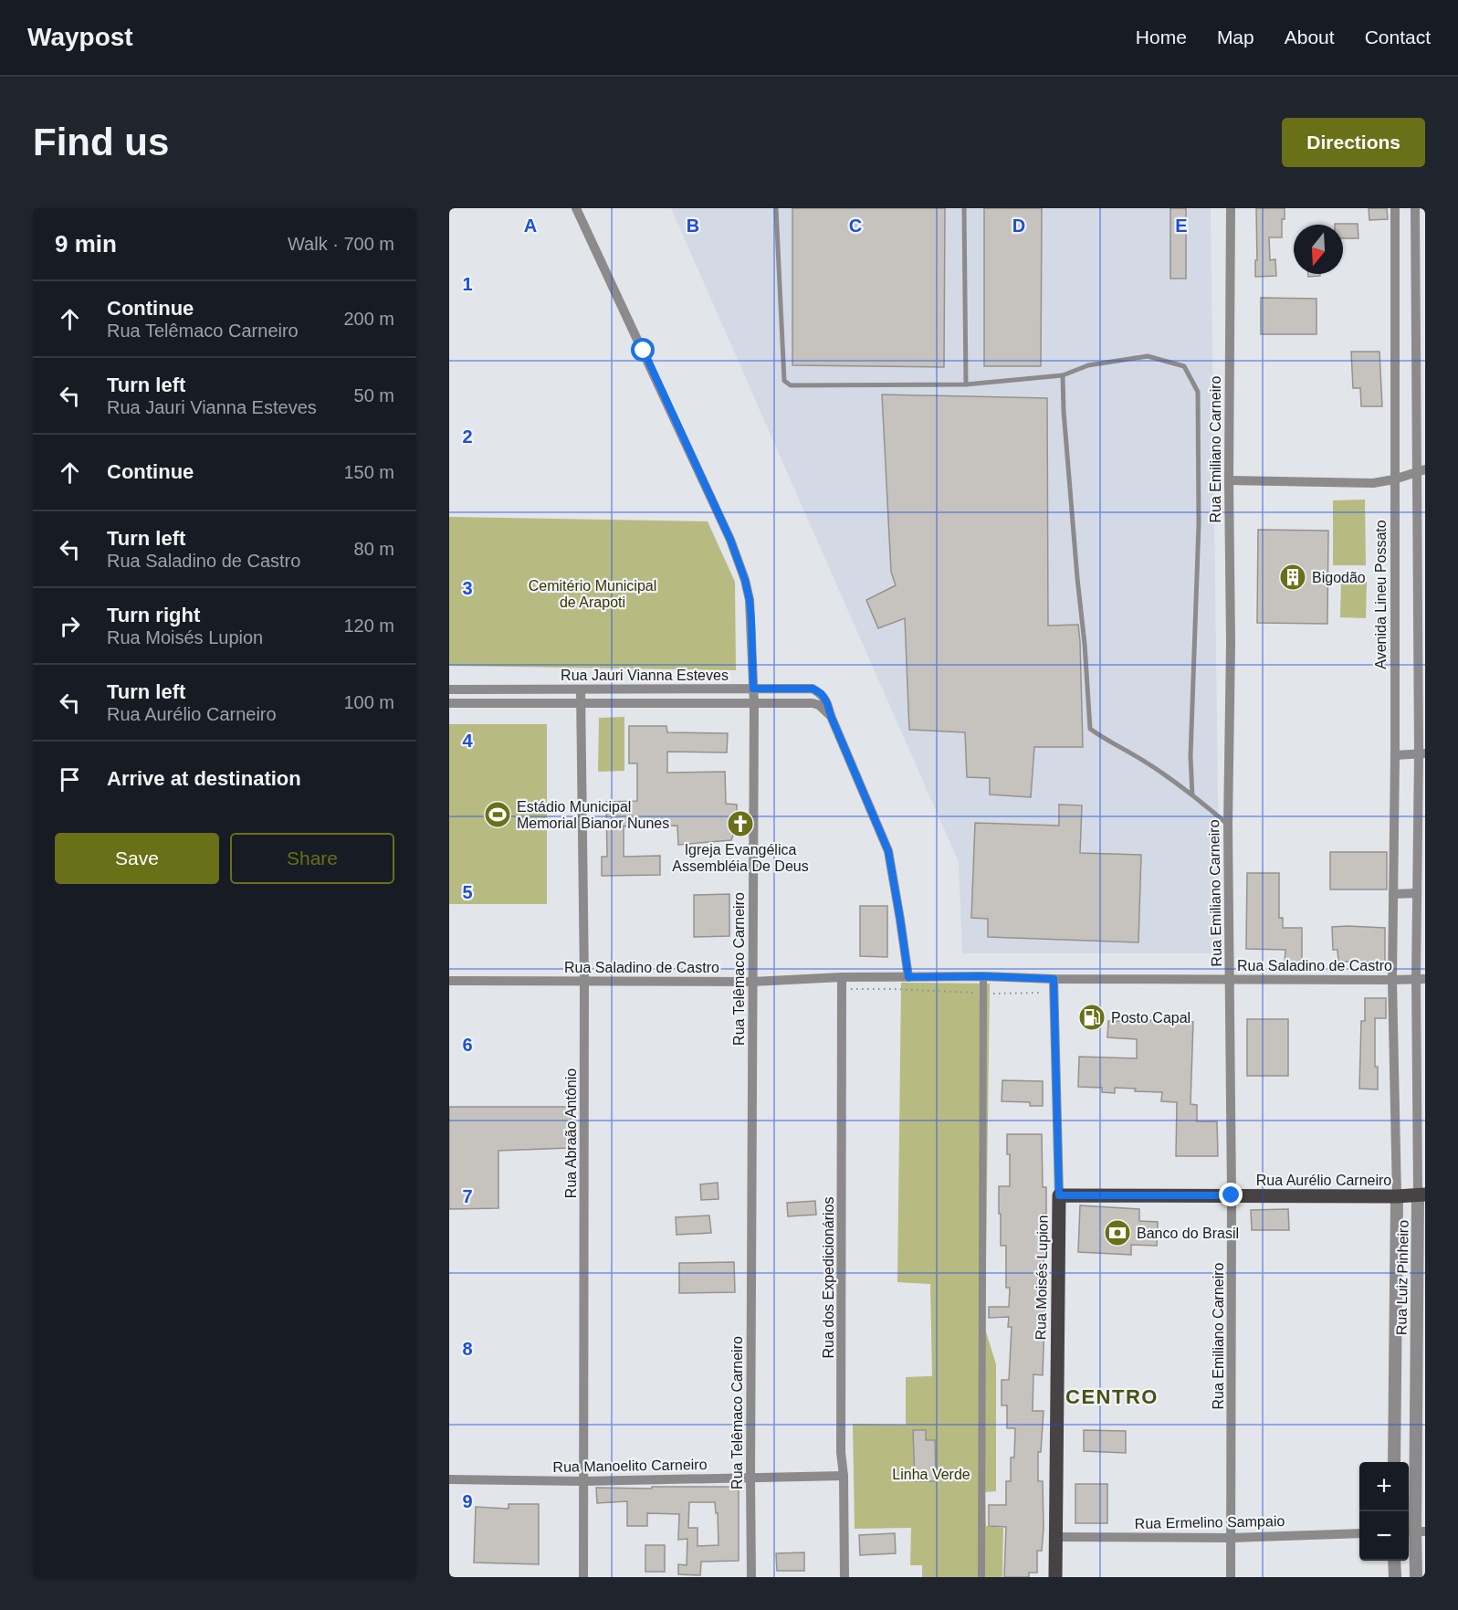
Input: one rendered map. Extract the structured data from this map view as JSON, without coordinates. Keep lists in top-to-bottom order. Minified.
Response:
{"streets":{"main road":["Rua Aurélio Carneiro","Rua Moisés Lupion"],"street":["Rua Emiliano Carneiro","Avenida Lineu Possato","Rua Jauri Vianna Esteves","Rua Saladino de Castro","Rua Telêmaco Carneiro","Rua Abraão Antônio","Rua dos Expedicionários","Rua Luiz Pinheiro","Rua Manoelito Carneiro","Rua Ermelino Sampaio"]},"crossings":[["Rua Emiliano Carneiro","Rua Saladino de Castro"],["Rua Emiliano Carneiro","Rua Aurélio Carneiro"],["Rua Emiliano Carneiro","Rua Ermelino Sampaio"],["Avenida Lineu Possato","Rua Saladino de Castro"],["Avenida Lineu Possato","Rua Luiz Pinheiro"],["Rua Jauri Vianna Esteves","Rua Telêmaco Carneiro"],["Rua Jauri Vianna Esteves","Rua Abraão Antônio"],["Rua Saladino de Castro","Rua Telêmaco Carneiro"],["Rua Saladino de Castro","Rua Abraão Antônio"],["Rua Saladino de Castro","Rua dos Expedicionários"],["Rua Saladino de Castro","Rua Moisés Lupion"],["Rua Saladino de Castro","Rua Luiz Pinheiro"],["Rua Telêmaco Carneiro","Rua Manoelito Carneiro"],["Rua Abraão Antônio","Rua Manoelito Carneiro"],["Rua Aurélio Carneiro","Rua Moisés Lupion"],["Rua Aurélio Carneiro","Rua Luiz Pinheiro"],["Rua dos Expedicionários","Rua Manoelito Carneiro"],["Rua Moisés Lupion","Rua Ermelino Sampaio"]],"districts":["CENTRO"],"parks":["Cemitério Municipal de Arapoti","Linha Verde"],"places":{"building":["Bigodão"],"sports":["Estádio Municipal Memorial Bianor Nunes"],"church":["Igreja Evangélica Assembléia De Deus"],"fuel station":["Posto Capal"],"bank":["Banco do Brasil"]},"north":"bottom","page":{"header":"Waypost","nav":["Home","Map","About","Contact"],"buttons":["Directions",["Save","Share"]],"title":"Find us","heading":["9 min","Walk · 700 m"],"list":[["Continue","Rua Telêmaco Carneiro","200 m"],["Turn left","Rua Jauri Vianna Esteves","50 m"],["Continue","150 m"],["Turn left","Rua Saladino de Castro","80 m"],["Turn right","Rua Moisés Lupion","120 m"],["Turn left","Rua Aurélio Carneiro","100 m"],"Arrive at destination"],"map_buttons":["+","−"]},"grid":{"columns":["A","B","C","D","E"],"rows":["1","2","3","4","5","6","7","8","9"]}}
